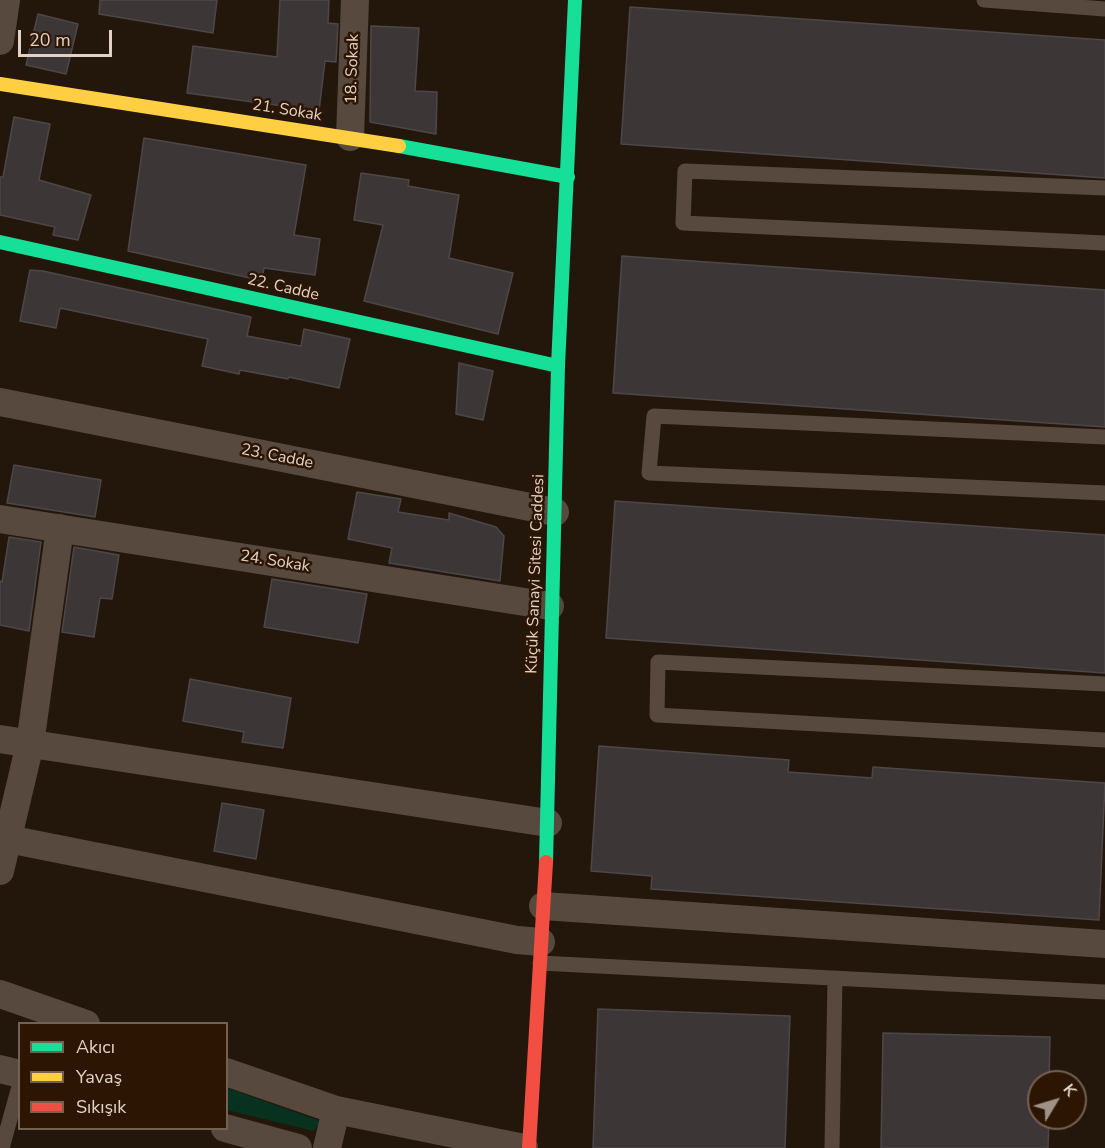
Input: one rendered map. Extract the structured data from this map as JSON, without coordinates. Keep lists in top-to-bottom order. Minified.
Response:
{"streets":{"street":["18. Sokak","21. Sokak","22. Cadde","23. Cadde","24. Sokak","Küçük Sanayi Sitesi Caddesi"]},"crossings":[["18. Sokak","21. Sokak"],["21. Sokak","Küçük Sanayi Sitesi Caddesi"],["22. Cadde","Küçük Sanayi Sitesi Caddesi"],["23. Cadde","Küçük Sanayi Sitesi Caddesi"],["24. Sokak","Küçük Sanayi Sitesi Caddesi"]],"legend":["Akıcı","Yavaş","Sıkışık"],"scale_bar":"20 m","north":"top right"}
